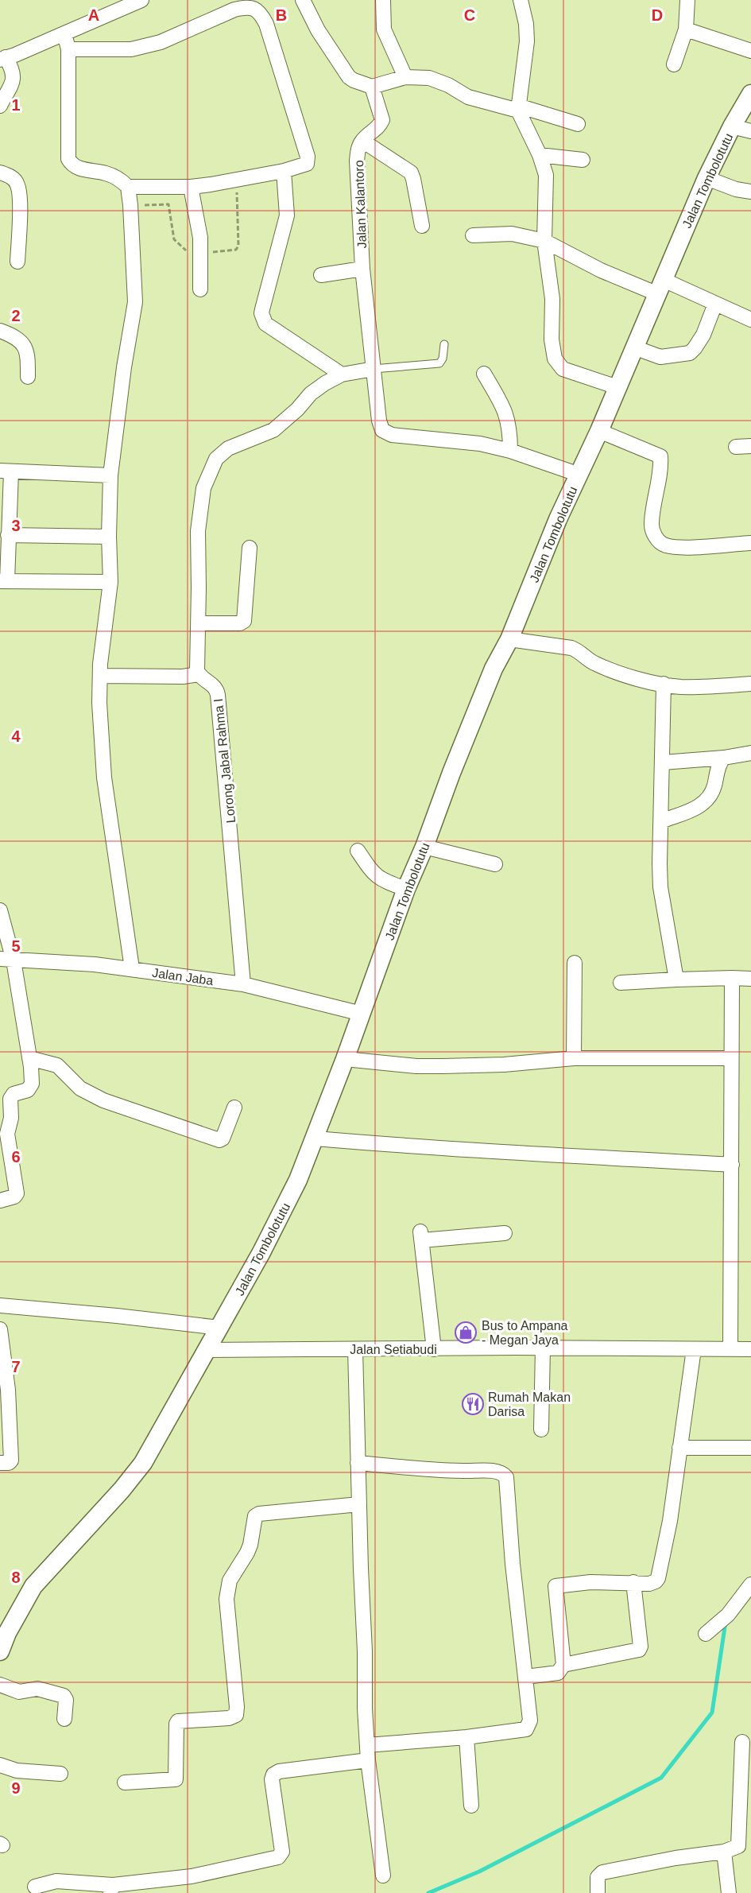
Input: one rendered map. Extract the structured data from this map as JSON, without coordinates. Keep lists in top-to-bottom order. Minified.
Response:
{"streets":{"street":["Jalan Tombolotutu","Jalan Kalantoro","Lorong Jabal Rahma I","Jalan Jaba","Jalan Setiabudi"]},"crossings":[["Jalan Tombolotutu","Jalan Kalantoro"],["Jalan Tombolotutu","Jalan Jaba"],["Jalan Tombolotutu","Jalan Setiabudi"],["Lorong Jabal Rahma I","Jalan Jaba"]],"places":{"shop":["Bus to Ampana - Megan Jaya"],"restaurant":["Rumah Makan Darisa"]},"grid":{"columns":["A","B","C","D"],"rows":["1","2","3","4","5","6","7","8","9"]}}
